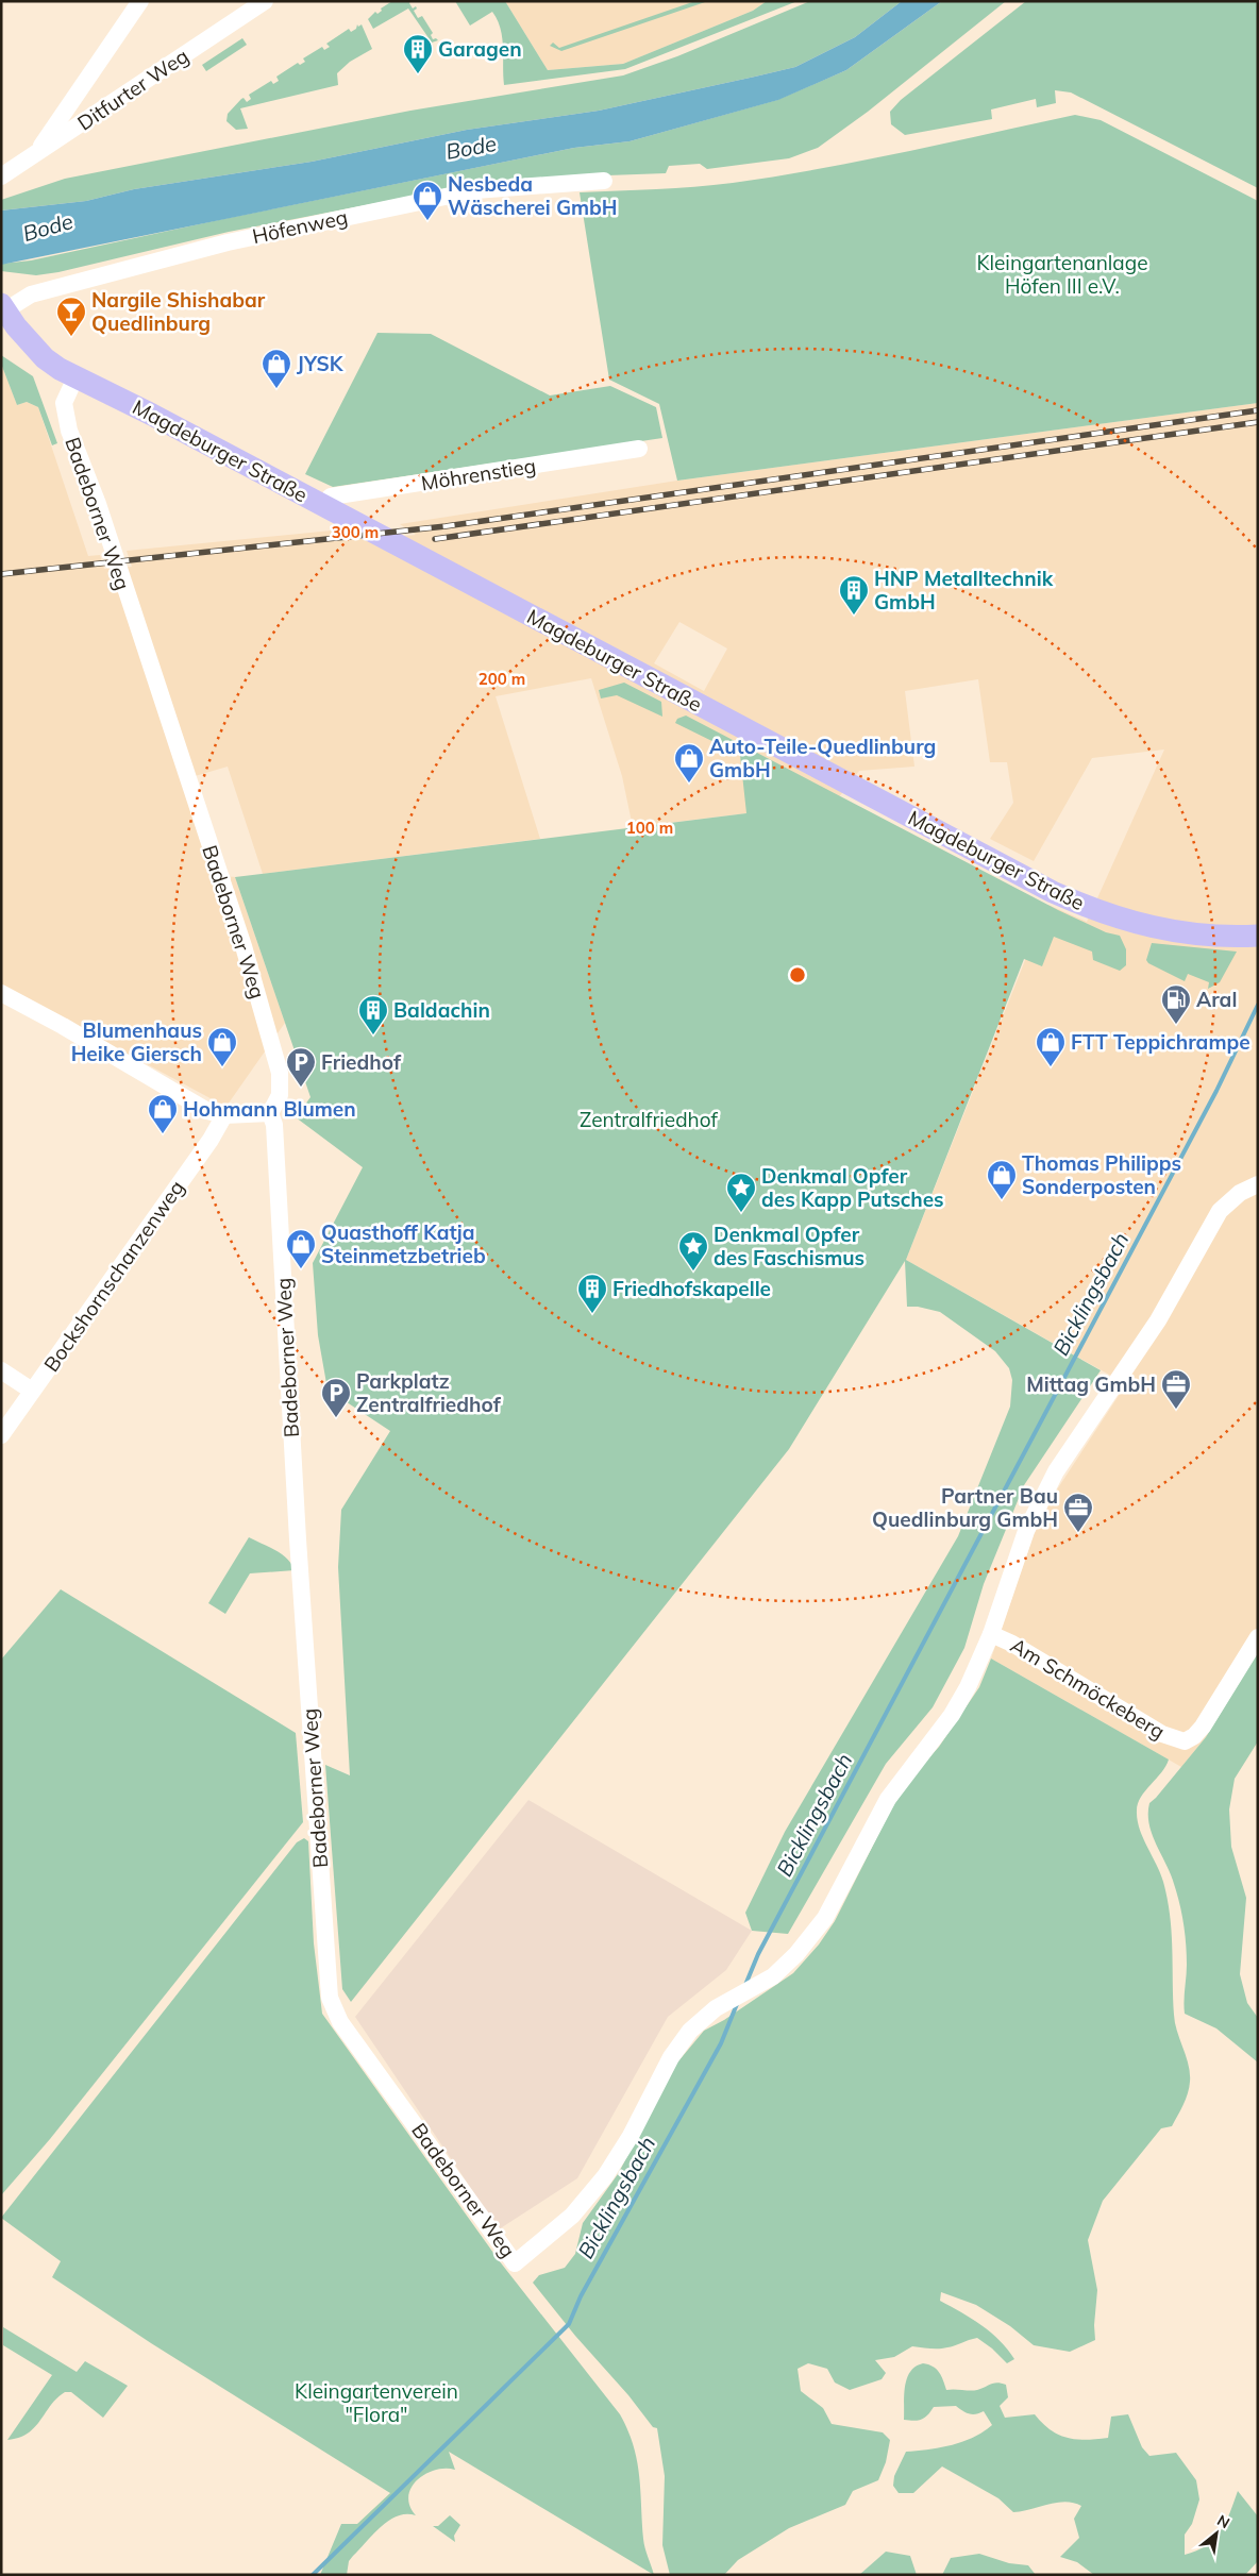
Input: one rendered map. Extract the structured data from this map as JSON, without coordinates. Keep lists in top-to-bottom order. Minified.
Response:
{"streets":{"main road":["Magdeburger Straße"],"street":["Ditfurter Weg","Höfenweg","Möhrenstieg","Badeborner Weg","Bockshornschanzenweg","Am Schmöckeberg"]},"crossings":[["Höfenweg","Magdeburger Straße"],["Magdeburger Straße","Möhrenstieg"],["Magdeburger Straße","Badeborner Weg"],["Badeborner Weg","Am Schmöckeberg"]],"water":["Bode","Bicklingsbach"],"parks":["Kleingartenanlage Höfen III e.V.","Zentralfriedhof","Kleingartenverein \"Flora\""],"places":{"building":["Garagen","HNP Metalltechnik GmbH","Baldachin","Friedhofskapelle"],"shop":["Nesbeda Wäscherei GmbH","JYSK","Auto-Teile-Quedlinburg GmbH","Blumenhaus Heike Giersch","FTT Teppichrampe","Hohmann Blumen","Thomas Philipps Sonderposten","Quasthoff Katja Steinmetzbetrieb"],"bar":["Nargile Shishabar Quedlinburg"],"fuel station":["Aral"],"parking":["Friedhof","Parkplatz Zentralfriedhof"],"place":["Denkmal Opfer des Kapp Putsches","Denkmal Opfer des Faschismus"],"office":["Mittag GmbH","Partner Bau Quedlinburg GmbH"]},"north":"top right","rings":["300 m","200 m","100 m"]}
